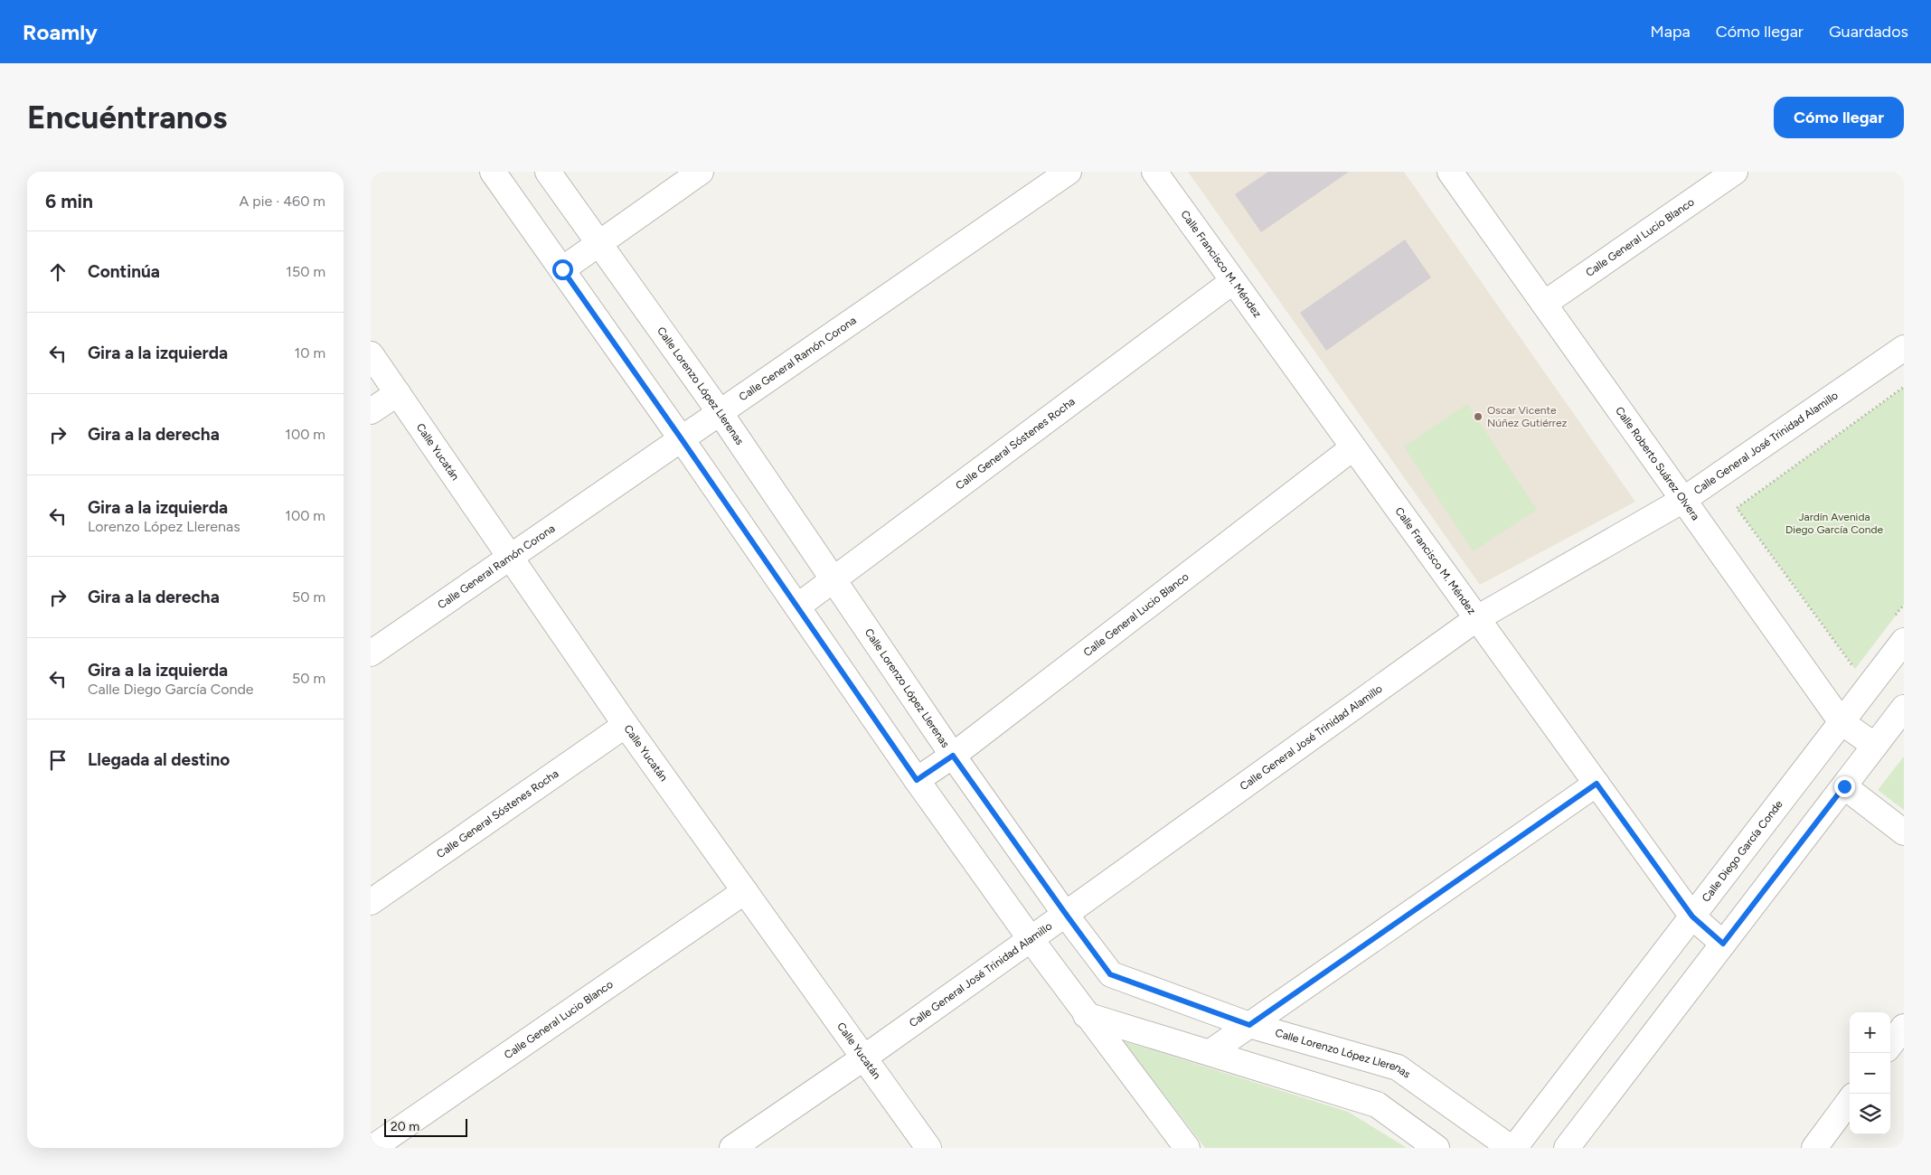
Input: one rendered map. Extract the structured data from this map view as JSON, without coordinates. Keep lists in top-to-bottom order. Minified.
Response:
{"streets":{"street":["Calle General Lucio Blanco","Calle Francisco M. Méndez","Calle General Ramón Corona","Calle Lorenzo López Llerenas","Calle General José Trinidad Alamillo","Calle General Sóstenes Rocha","Calle Yucatán","Calle Roberto Suárez Olvera","Calle Diego García Conde"]},"crossings":[["Calle General Lucio Blanco","Calle Francisco M. Méndez"],["Calle General Lucio Blanco","Calle Lorenzo López Llerenas"],["Calle General Lucio Blanco","Calle Yucatán"],["Calle General Lucio Blanco","Calle Roberto Suárez Olvera"],["Calle Francisco M. Méndez","Calle General José Trinidad Alamillo"],["Calle Francisco M. Méndez","Calle General Sóstenes Rocha"],["Calle Francisco M. Méndez","Calle Diego García Conde"],["Calle General Ramón Corona","Calle Lorenzo López Llerenas"],["Calle General Ramón Corona","Calle Yucatán"],["Calle Lorenzo López Llerenas","Calle General José Trinidad Alamillo"],["Calle Lorenzo López Llerenas","Calle General Sóstenes Rocha"],["Calle Lorenzo López Llerenas","Calle Diego García Conde"],["Calle General José Trinidad Alamillo","Calle Yucatán"],["Calle General José Trinidad Alamillo","Calle Roberto Suárez Olvera"],["Calle General Sóstenes Rocha","Calle Yucatán"],["Calle Roberto Suárez Olvera","Calle Diego García Conde"]],"parks":["Jardín Avenida Diego García Conde"],"places":["Oscar Vicente Núñez Gutiérrez"],"scale_bar":"20 m","page":{"header":"Roamly","nav":["Mapa","Cómo llegar","Guardados"],"buttons":"Cómo llegar","title":"Encuéntranos","heading":["6 min","A pie · 460 m"],"list":[["Continúa","150 m"],["Gira a la izquierda","10 m"],["Gira a la derecha","100 m"],["Gira a la izquierda","Lorenzo López Llerenas","100 m"],["Gira a la derecha","50 m"],["Gira a la izquierda","Calle Diego García Conde","50 m"],"Llegada al destino"],"map_buttons":["+","−"],"scale":"20 m"}}
